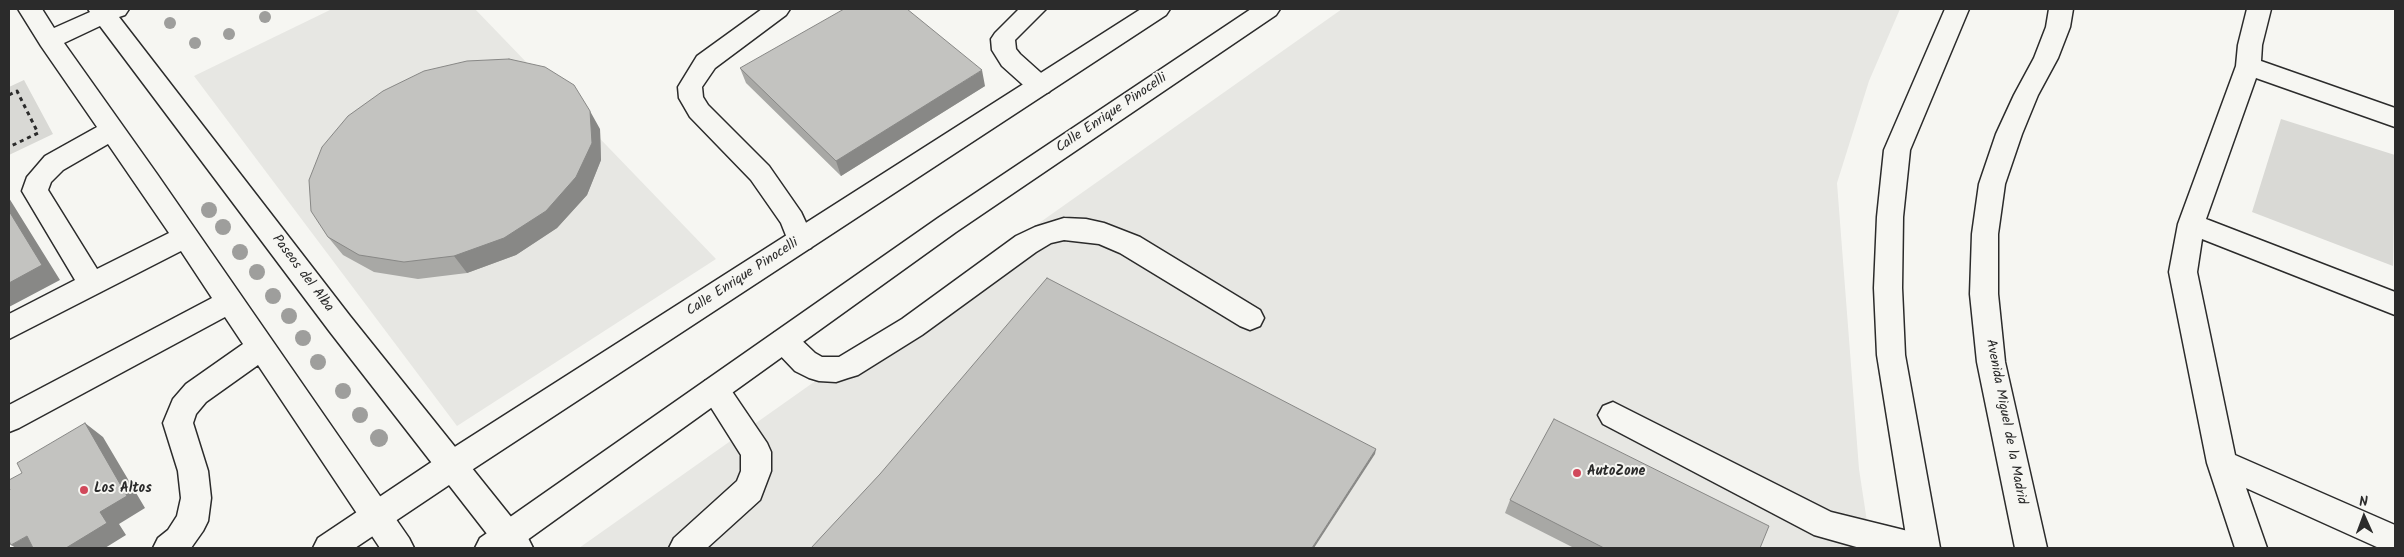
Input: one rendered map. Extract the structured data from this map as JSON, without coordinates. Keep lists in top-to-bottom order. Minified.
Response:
{"streets":{"main road":["Calle Enrique Pinocelli","Paseos del Alba","Avenida Miguel de la Madrid"]},"crossings":[["Calle Enrique Pinocelli","Paseos del Alba"]],"places":["AutoZone","Los Altos"],"north":"top"}
